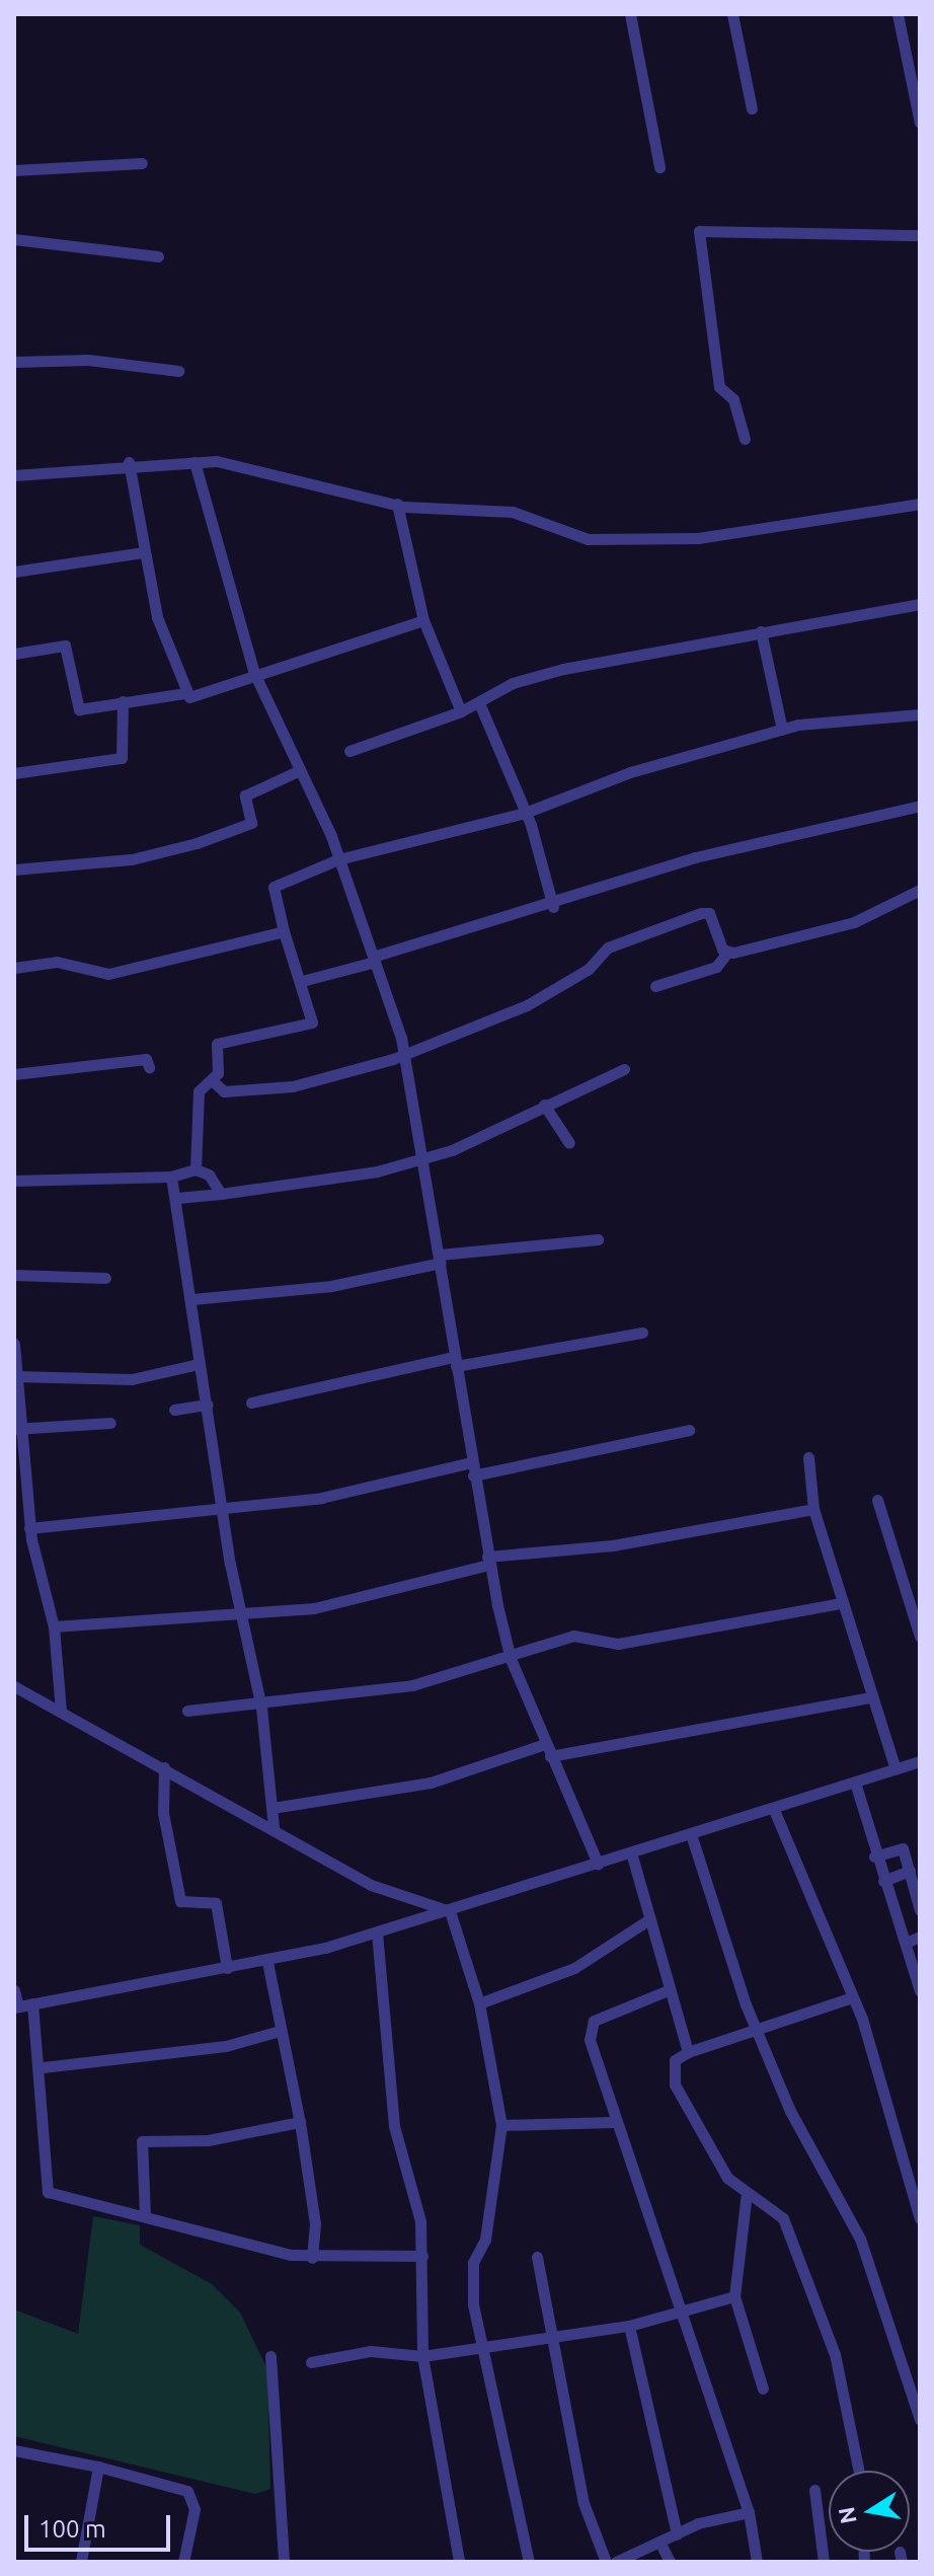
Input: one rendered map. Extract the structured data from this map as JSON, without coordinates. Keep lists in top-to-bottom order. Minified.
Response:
{"scale_bar":"100 m","north":"left"}
